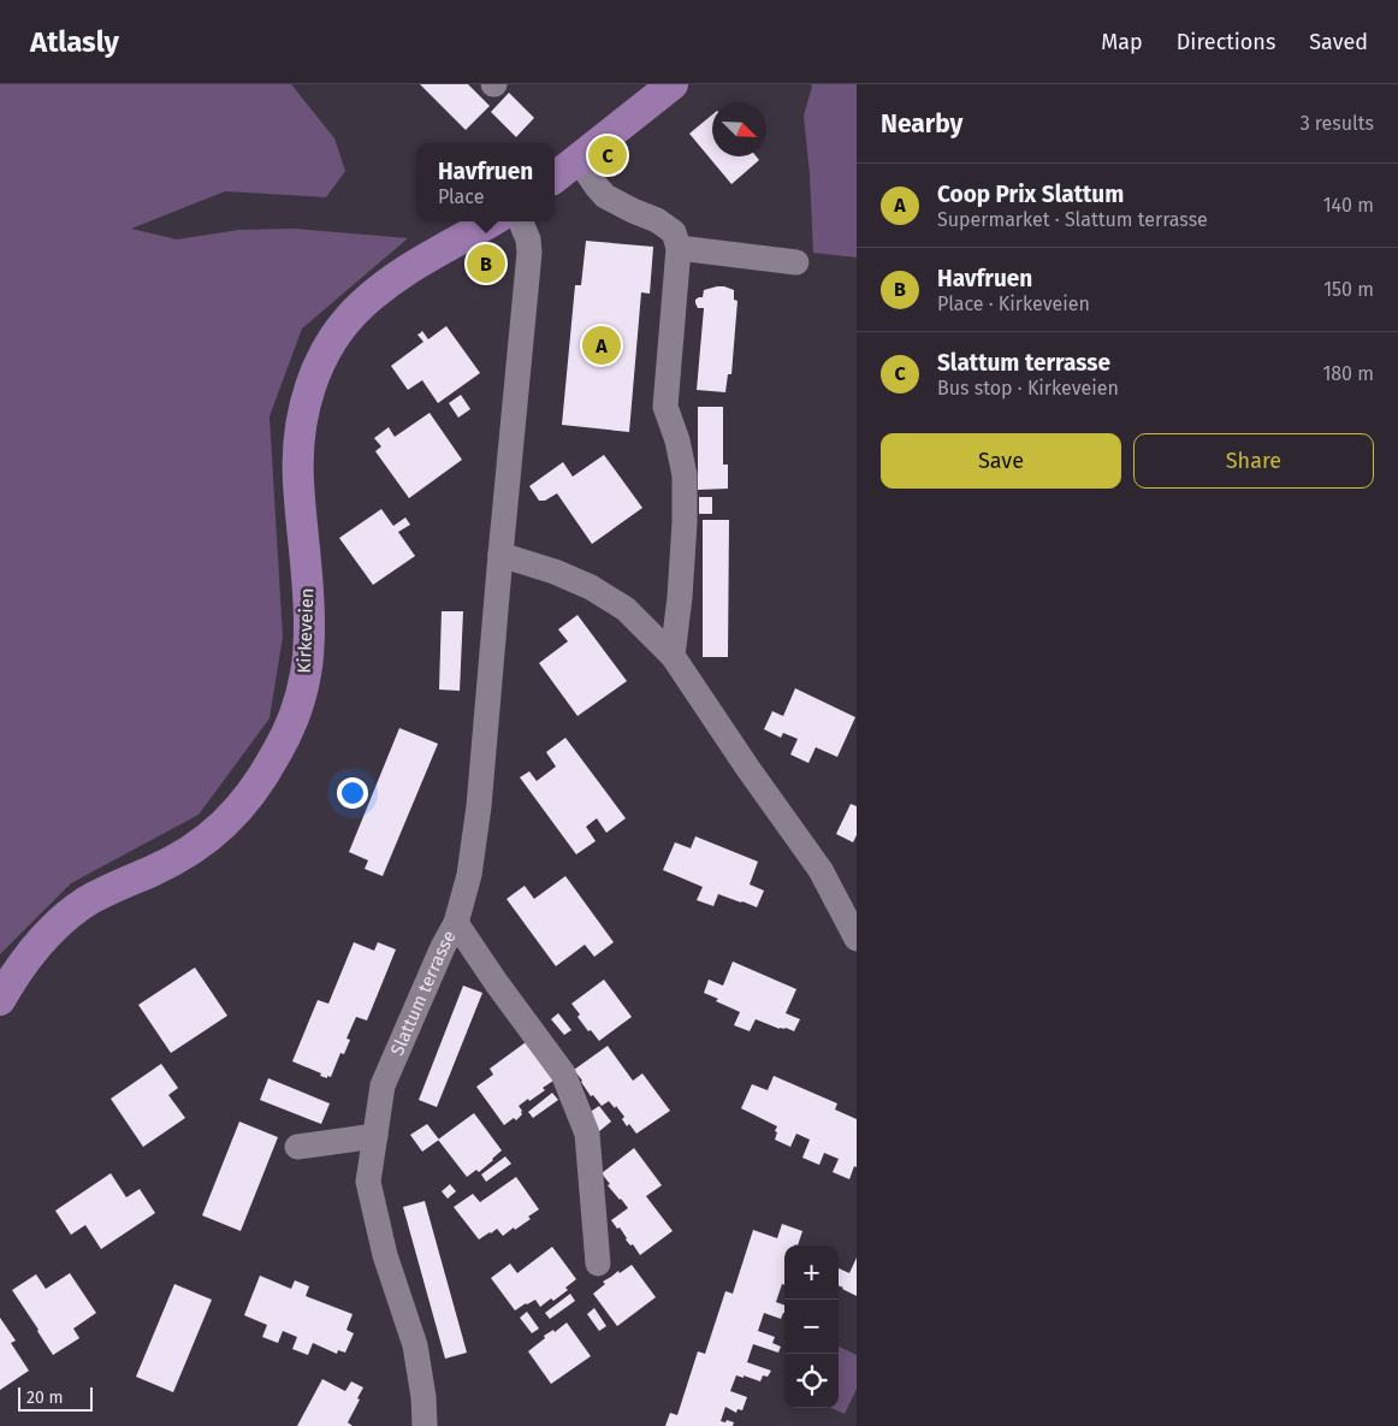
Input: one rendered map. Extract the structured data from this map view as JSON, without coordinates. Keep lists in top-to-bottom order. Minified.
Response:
{"streets":{"main road":["Kirkeveien"],"street":["Slattum terrasse"]},"scale_bar":"20 m","north":"bottom right","page":{"header":"Atlasly","nav":["Map","Directions","Saved"],"heading":["Nearby","3 results"],"pins":["C","B","A"],"popup":["Havfruen","Place"],"list":[{"mark":"A","name":"Coop Prix Slattum","note":"Supermarket · Slattum terrasse","value":"140 m"},{"mark":"B","name":"Havfruen","note":"Place · Kirkeveien","value":"150 m"},{"mark":"C","name":"Slattum terrasse","note":"Bus stop · Kirkeveien","value":"180 m"}],"buttons":["Save","Share"],"map_buttons":["+","−"],"scale":"20 m"}}
